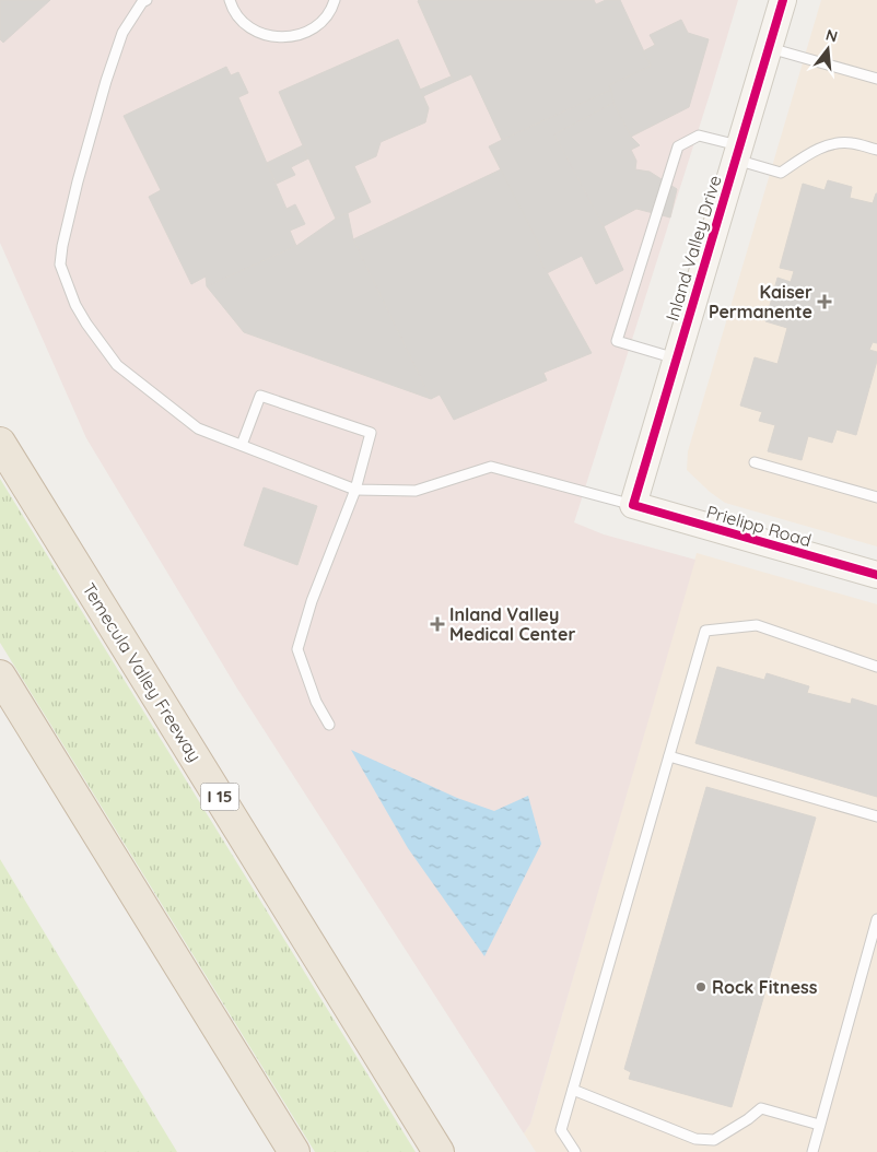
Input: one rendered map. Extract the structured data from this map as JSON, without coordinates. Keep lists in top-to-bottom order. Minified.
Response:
{"streets":{"highway":["Temecula Valley Freeway","I 15"],"street":["Inland Valley Drive","Prielipp Road"]},"crossings":[["Inland Valley Drive","Prielipp Road"]],"places":{"health":["Kaiser Permanente","Inland Valley Medical Center"],"other":["Rock Fitness"]},"north":"top"}
